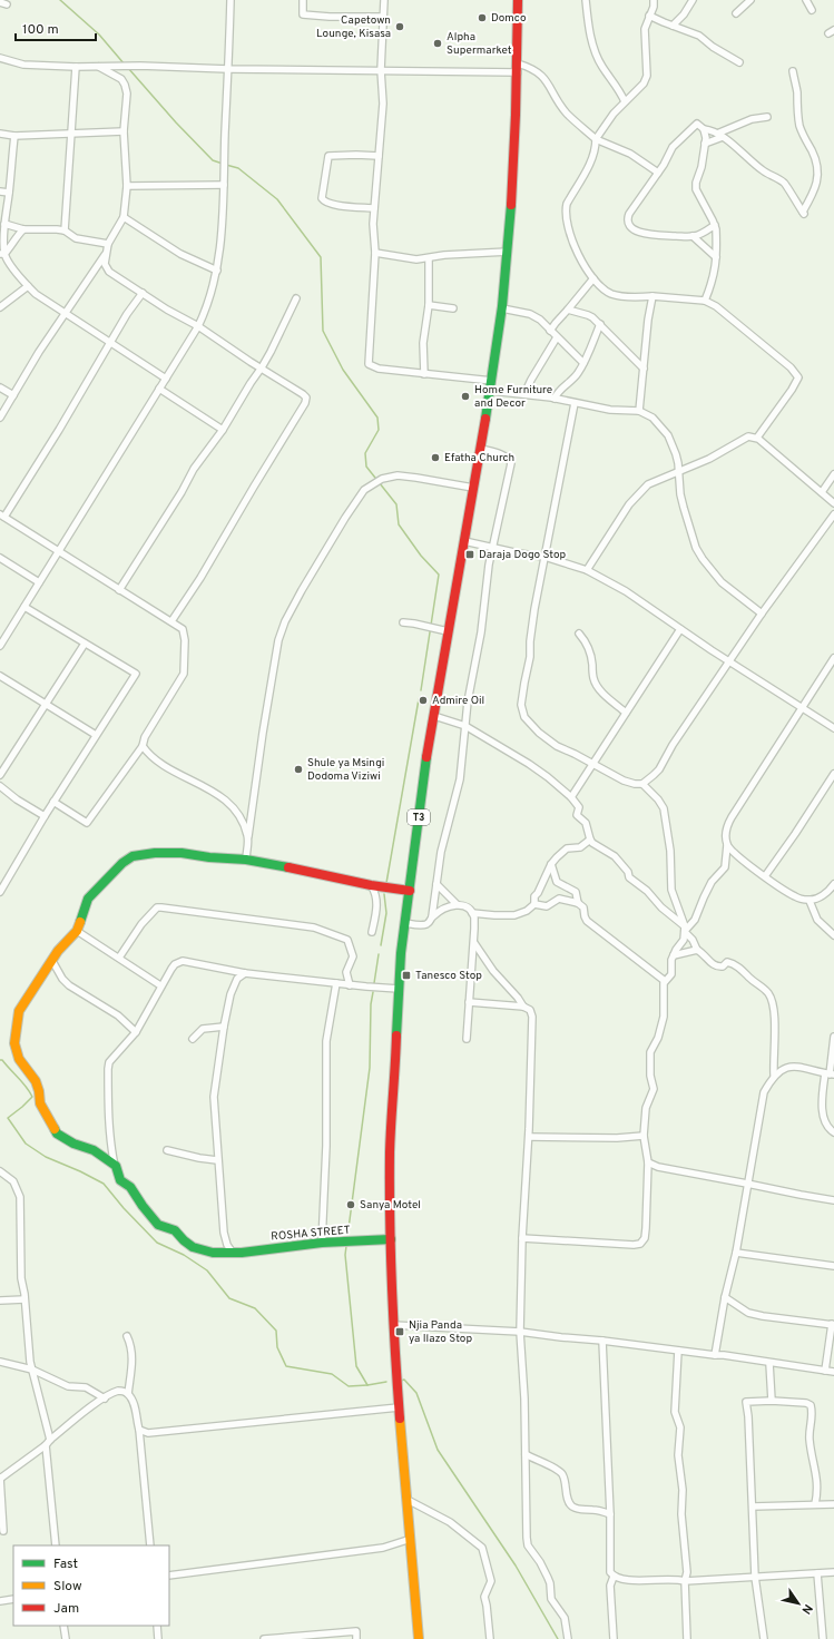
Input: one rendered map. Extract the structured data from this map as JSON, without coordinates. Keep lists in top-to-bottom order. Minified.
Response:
{"streets":{"main road":["T3","ROSHA STREET"]},"crossings":[["T3","ROSHA STREET"]],"places":{"other":["Domco","Capetown Lounge, Kisasa","Alpha Supermarket","Home Furniture and Decor","Efatha Church","Admire Oil","Shule ya Msingi Dodoma Viziwi","Sanya Motel"],"transit":["Daraja Dogo Stop","Tanesco Stop","Njia Panda ya Ilazo Stop"]},"legend":["Fast","Slow","Jam"],"scale_bar":"100 m","north":"bottom right"}
